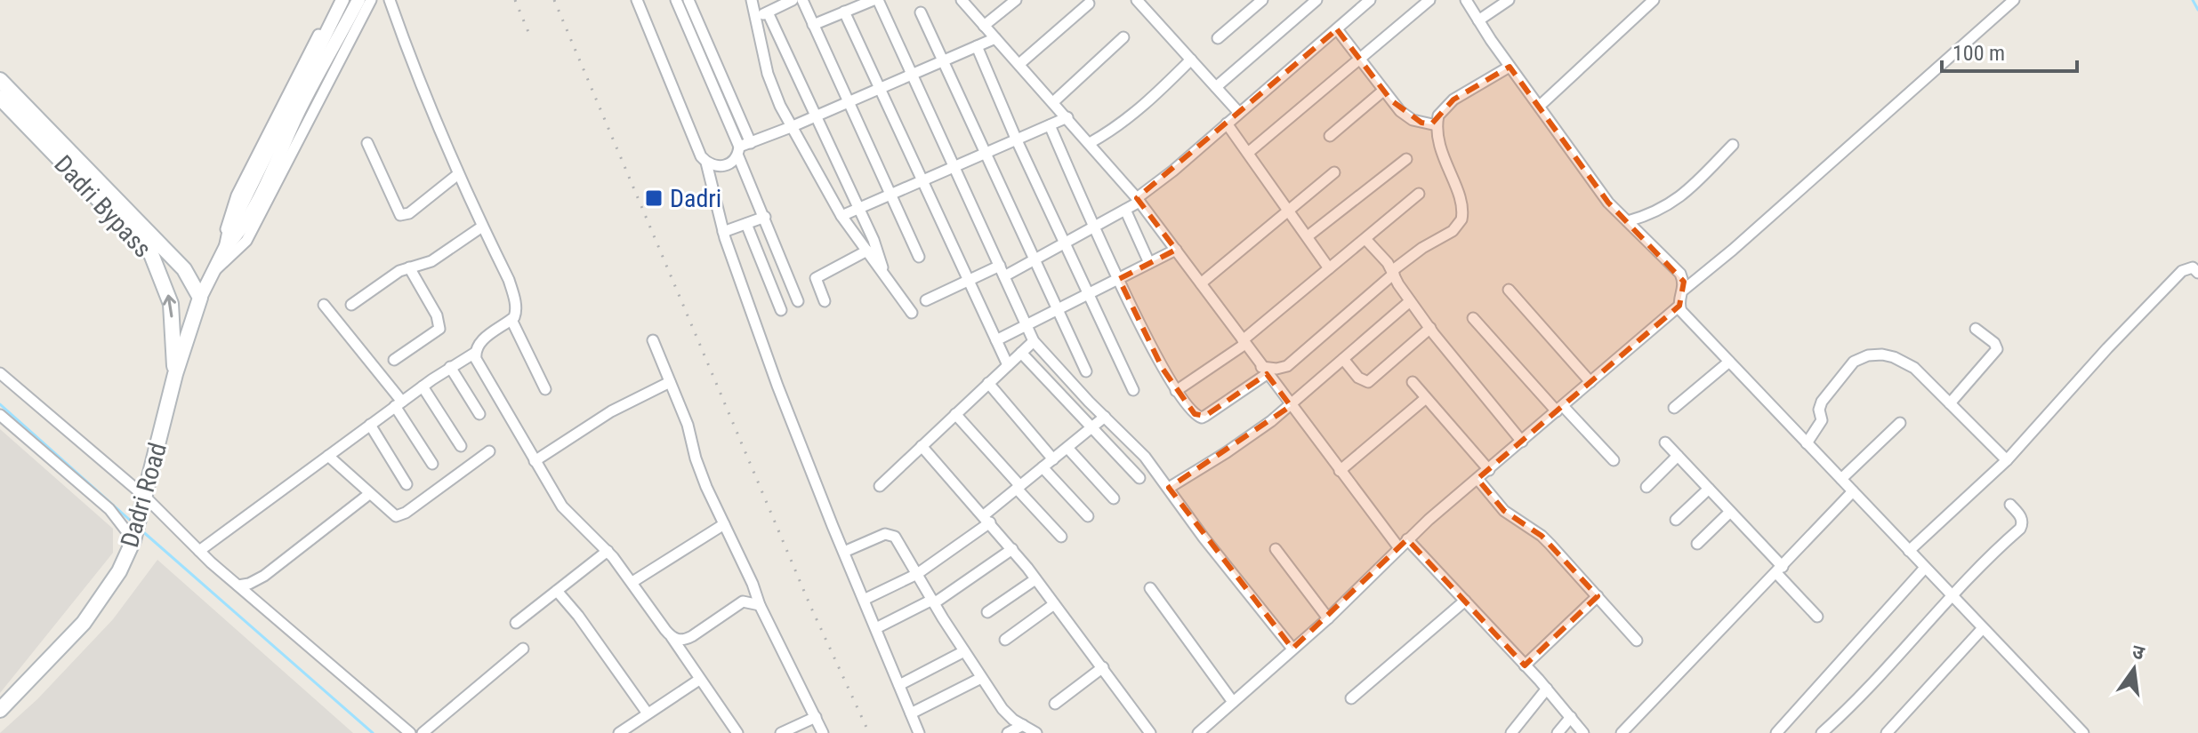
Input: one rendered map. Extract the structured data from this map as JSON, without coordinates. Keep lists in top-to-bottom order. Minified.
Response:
{"streets":{"main road":["Dadri Bypass","Dadri Road"]},"crossings":[["Dadri Bypass","Dadri Road"]],"places":{"transit":["Dadri"]},"scale_bar":"100 m","north":"top"}
